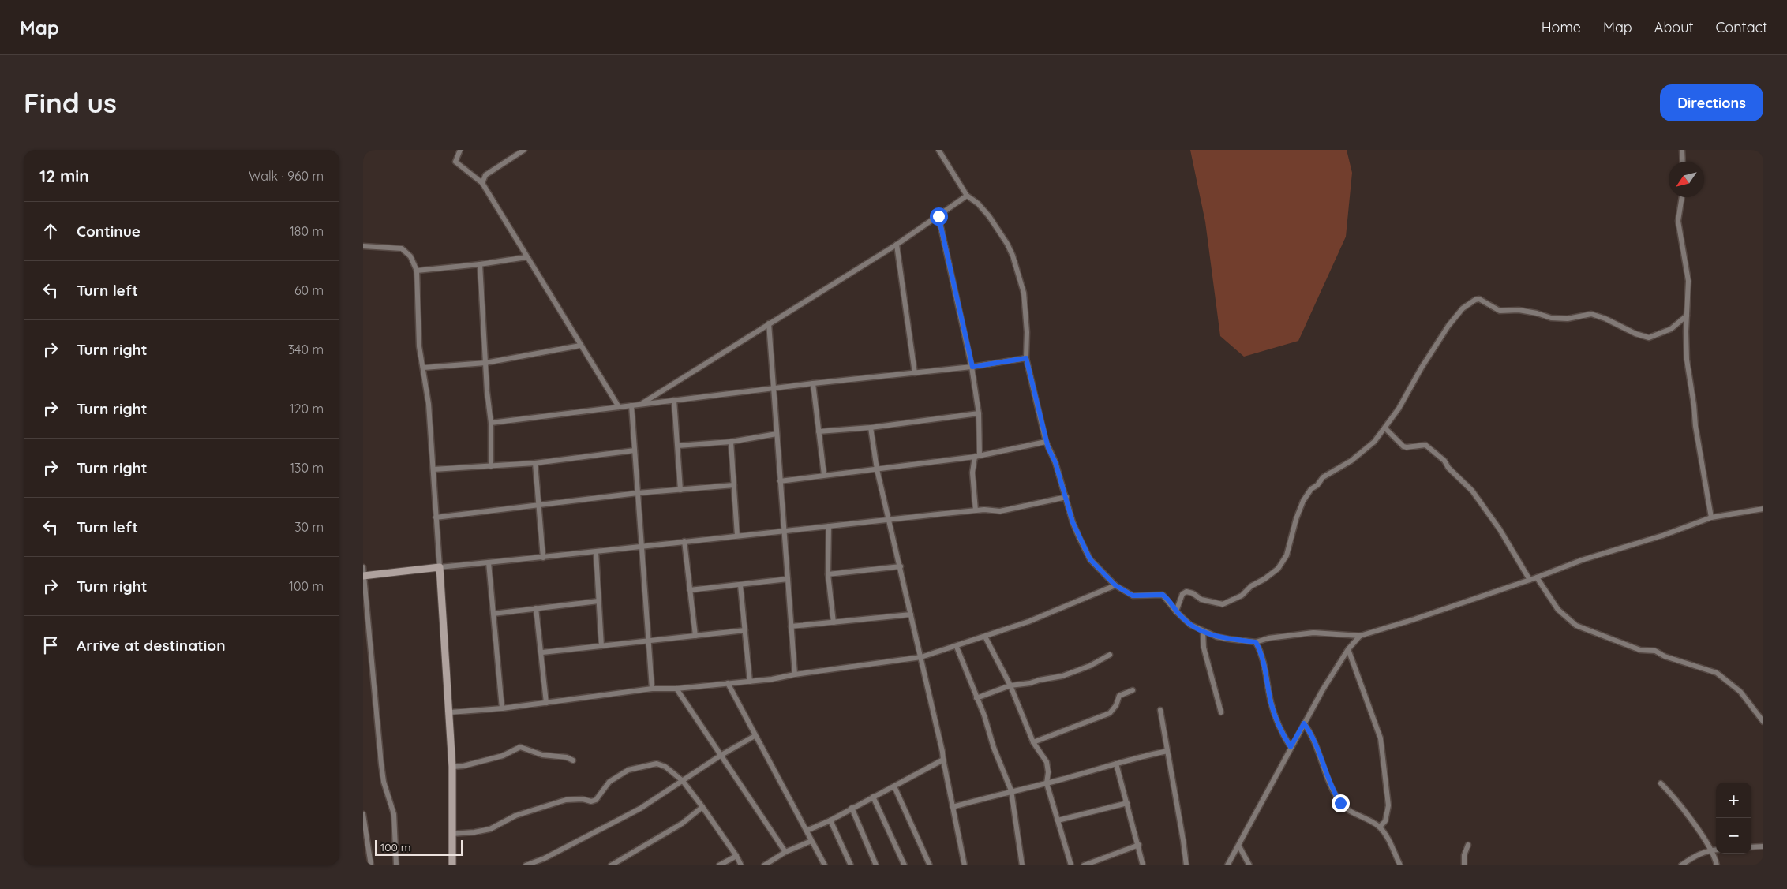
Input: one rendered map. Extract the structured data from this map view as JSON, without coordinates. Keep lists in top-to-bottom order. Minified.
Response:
{"scale_bar":"100 m","north":"bottom left","page":{"header":"Map","nav":["Home","Map","About","Contact"],"buttons":"Directions","title":"Find us","heading":["12 min","Walk · 960 m"],"list":[["Continue","180 m"],["Turn left","60 m"],["Turn right","340 m"],["Turn right","120 m"],["Turn right","130 m"],["Turn left","30 m"],["Turn right","100 m"],"Arrive at destination"],"map_buttons":["+","−"],"scale":"100 m"}}
